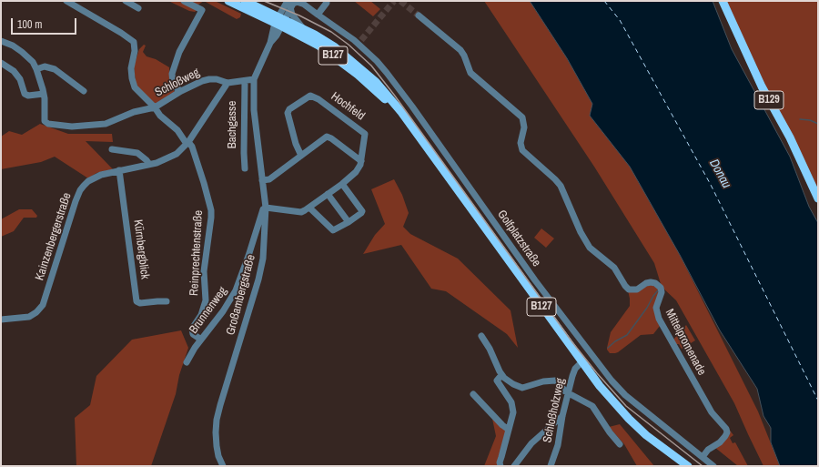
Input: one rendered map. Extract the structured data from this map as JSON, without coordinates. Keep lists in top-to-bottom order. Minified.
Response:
{"streets":{"main road":["B127","B129"],"street":["Schloßweg","Hochfeld","Bachgasse","Kainzenbergerstraße","Golfplatzstraße","Kürnbergblick","Reinprechtenstraße","Großambergstraße","Brunnenweg","Mittelpromenade","Schloßholzweg"]},"crossings":[["B127","Großambergstraße"],["B127","Schloßholzweg"],["Schloßweg","Bachgasse"],["Schloßweg","Kainzenbergerstraße"],["Schloßweg","Reinprechtenstraße"],["Schloßweg","Großambergstraße"],["Kainzenbergerstraße","Kürnbergblick"],["Kainzenbergerstraße","Reinprechtenstraße"],["Golfplatzstraße","Mittelpromenade"],["Reinprechtenstraße","Brunnenweg"],["Großambergstraße","Brunnenweg"]],"water":["Donau"],"scale_bar":"100 m"}
